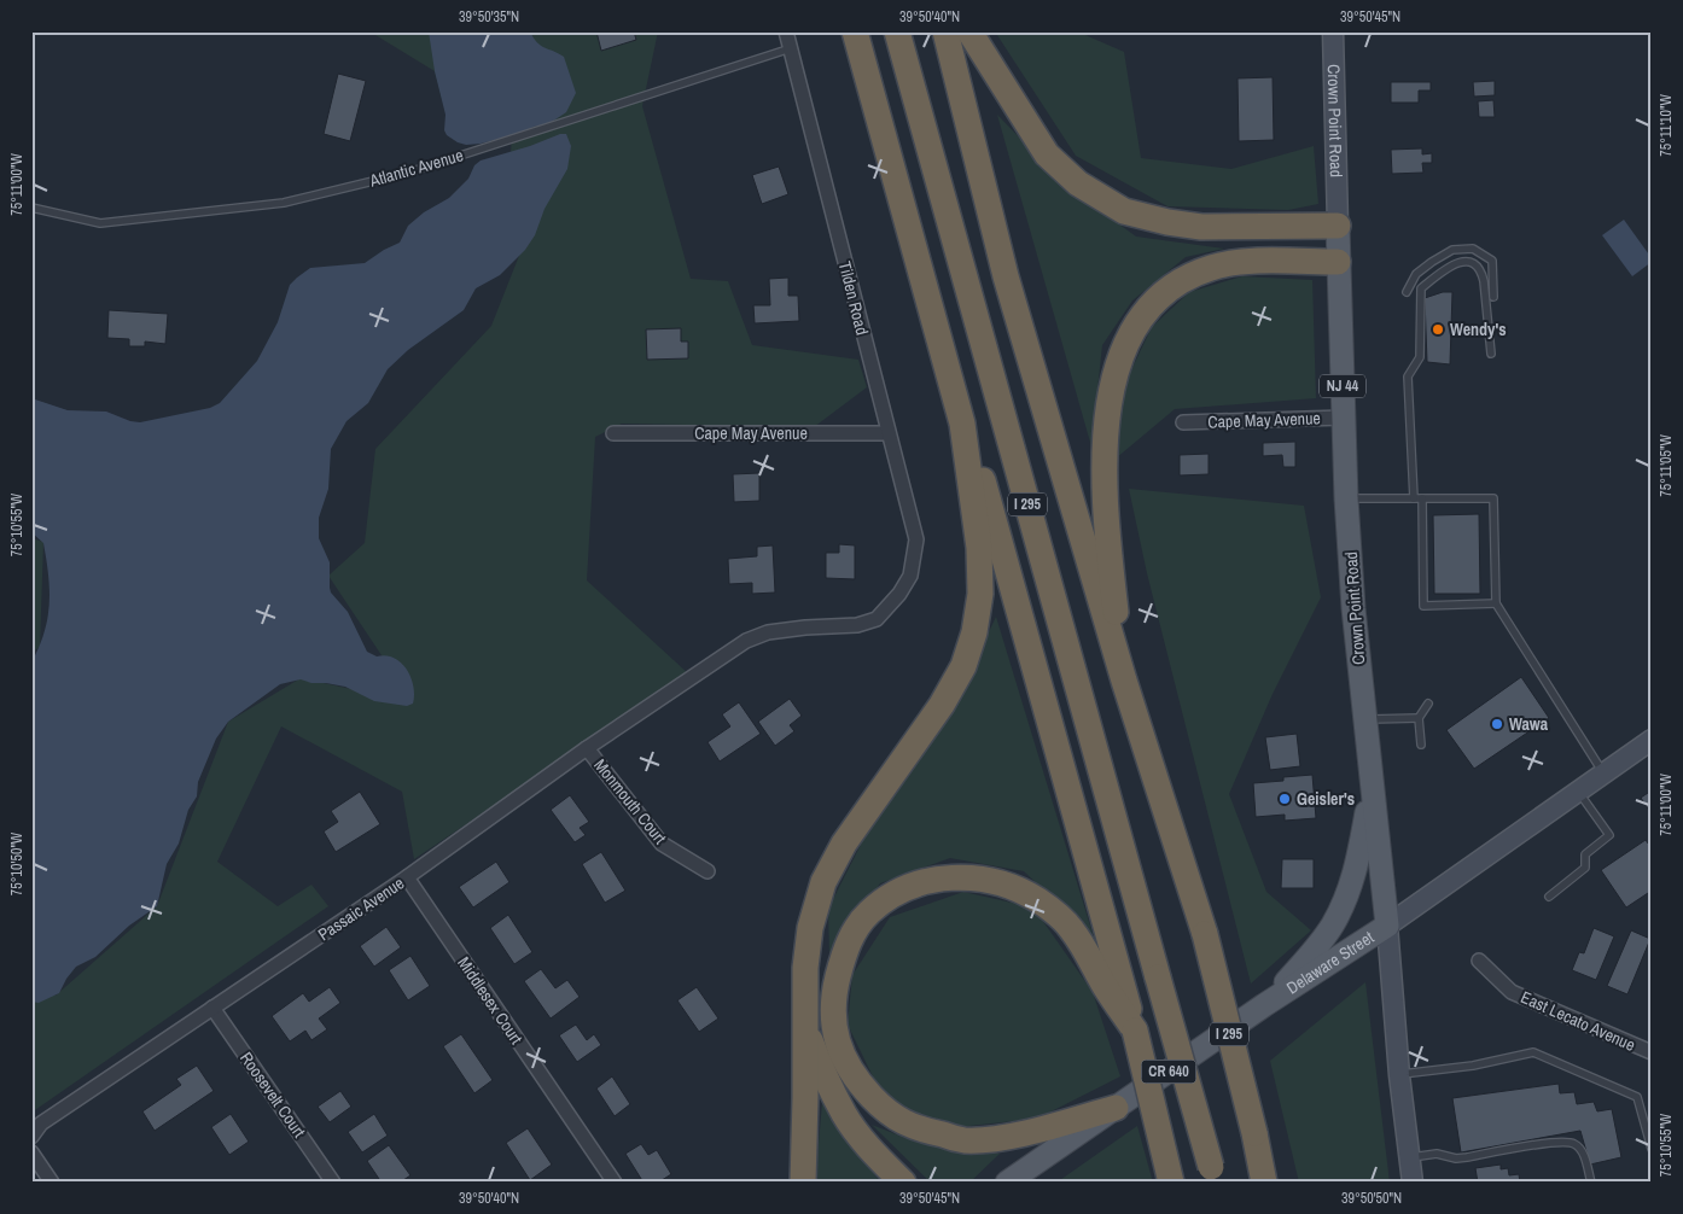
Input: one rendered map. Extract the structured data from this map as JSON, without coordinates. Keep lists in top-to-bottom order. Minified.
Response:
{"streets":{"highway":["I 295"],"main road":["Crown Point Road","NJ 44","Delaware Street","CR 640"],"street":["Tilden Road","Cape May Avenue","Monmouth Court","Passaic Avenue","Middlesex Court","East Lecato Avenue","Roosevelt Court"],"lane":["Atlantic Avenue"]},"crossings":[["Crown Point Road","Cape May Avenue"],["Crown Point Road","Delaware Street"],["Atlantic Avenue","Tilden Road"],["Tilden Road","Cape May Avenue"],["Tilden Road","Passaic Avenue"],["Monmouth Court","Passaic Avenue"],["Passaic Avenue","Middlesex Court"],["Passaic Avenue","Roosevelt Court"]],"places":["Wendy's","Wawa","Geisler's"],"coordinates":["39°50'35\"N","39°50'40\"N","39°50'45\"N","75°11'10\"W","75°11'00\"W","75°11'05\"W","75°10'55\"W","75°10'50\"W","39°50'50\"N"]}
